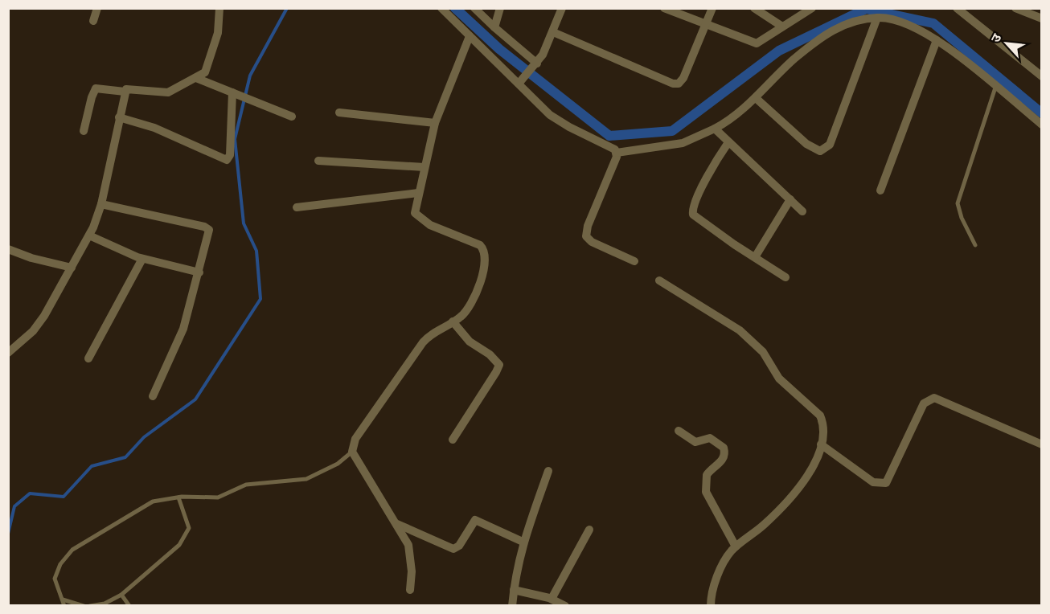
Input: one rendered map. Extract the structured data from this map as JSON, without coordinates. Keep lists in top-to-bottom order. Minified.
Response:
{"north":"top left"}
